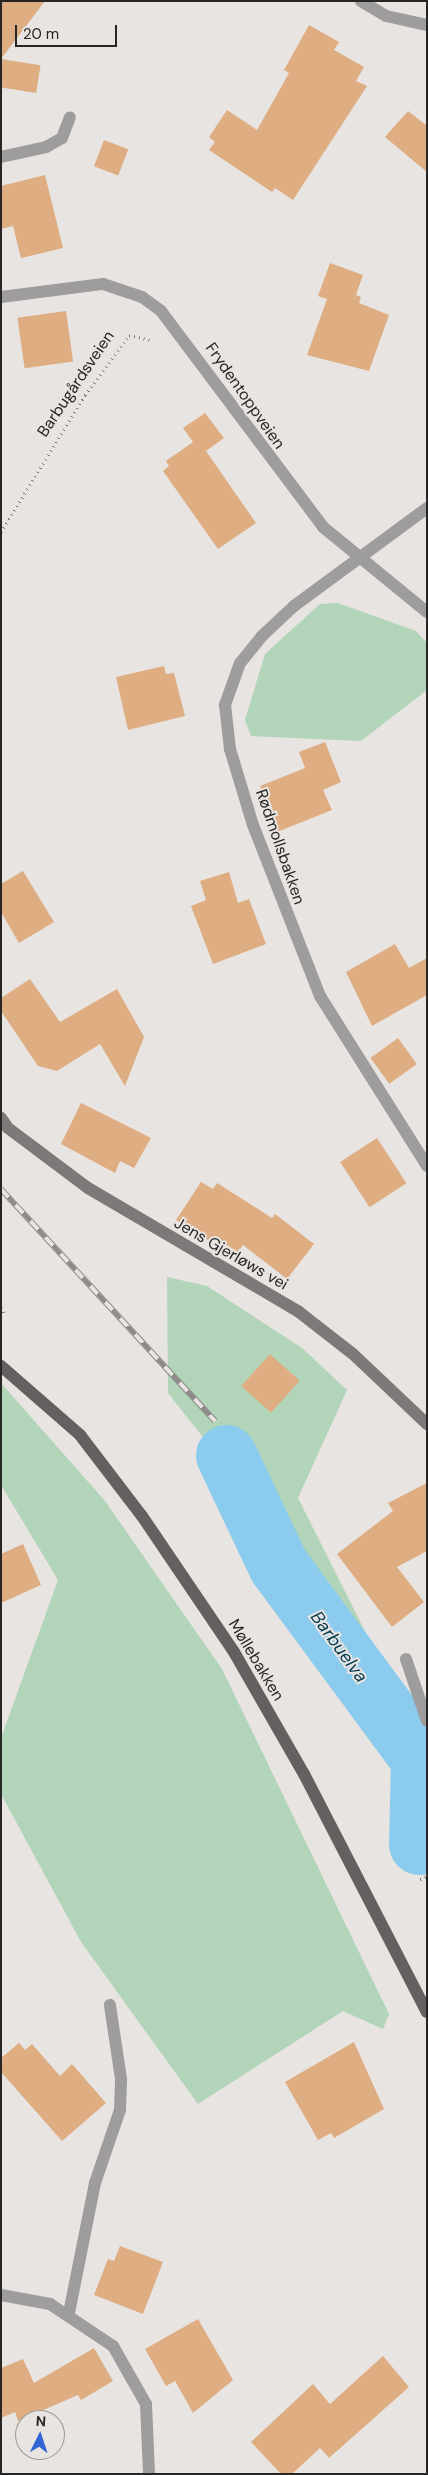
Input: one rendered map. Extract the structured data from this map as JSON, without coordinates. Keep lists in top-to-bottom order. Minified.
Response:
{"streets":{"main road":["Jens Gjerløws vei","Møllebakken"],"street":["Frydentoppveien","Rødmollsbakken"],"path":["Barbugårdsveien"]},"crossings":[["Frydentoppveien","Rødmollsbakken"]],"water":["Barbuelva"],"scale_bar":"20 m","north":"top"}
